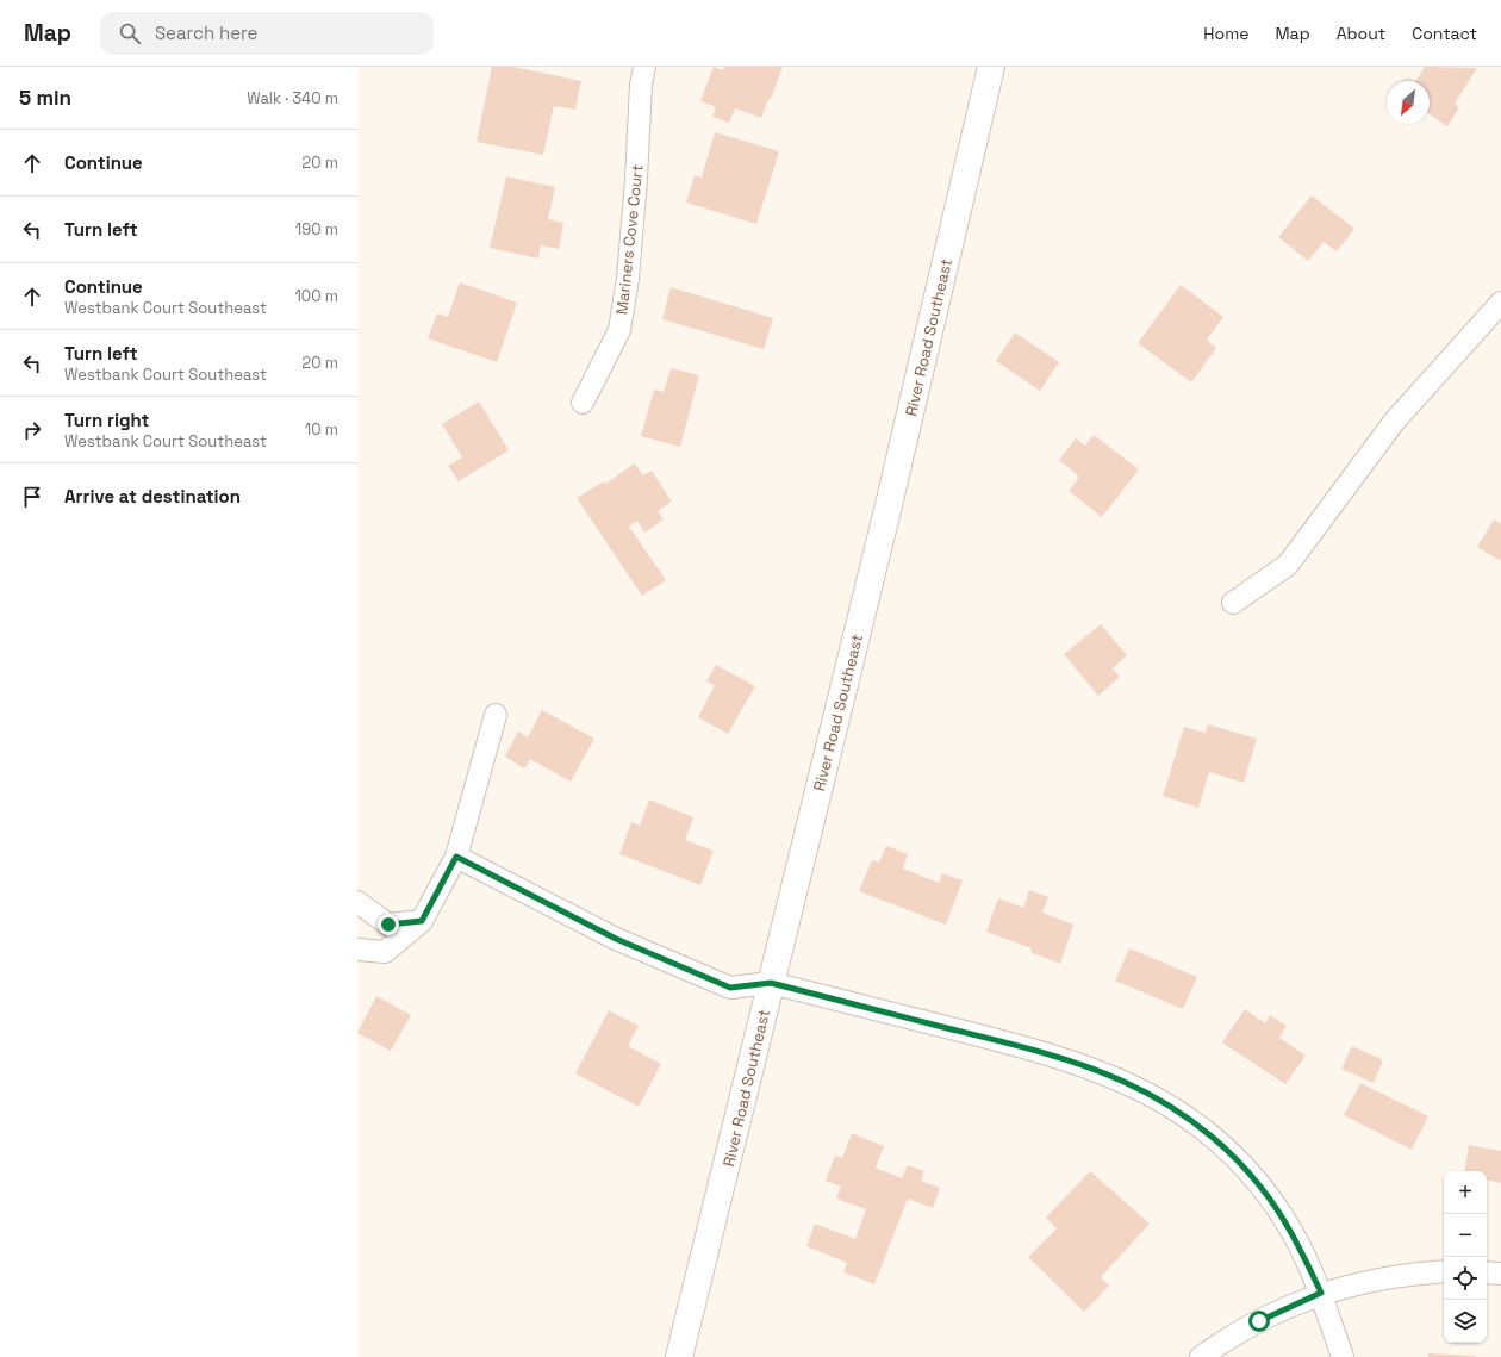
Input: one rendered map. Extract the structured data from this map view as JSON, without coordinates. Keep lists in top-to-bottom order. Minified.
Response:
{"streets":{"main road":["River Road Southeast"],"street":["Mariners Cove Court"]},"north":"bottom left","page":{"header":"Map","search":"Search here","nav":["Home","Map","About","Contact"],"heading":["5 min","Walk · 340 m"],"list":[["Continue","20 m"],["Turn left","190 m"],["Continue","Westbank Court Southeast","100 m"],["Turn left","Westbank Court Southeast","20 m"],["Turn right","Westbank Court Southeast","10 m"],"Arrive at destination"],"map_buttons":["+","−"]}}
